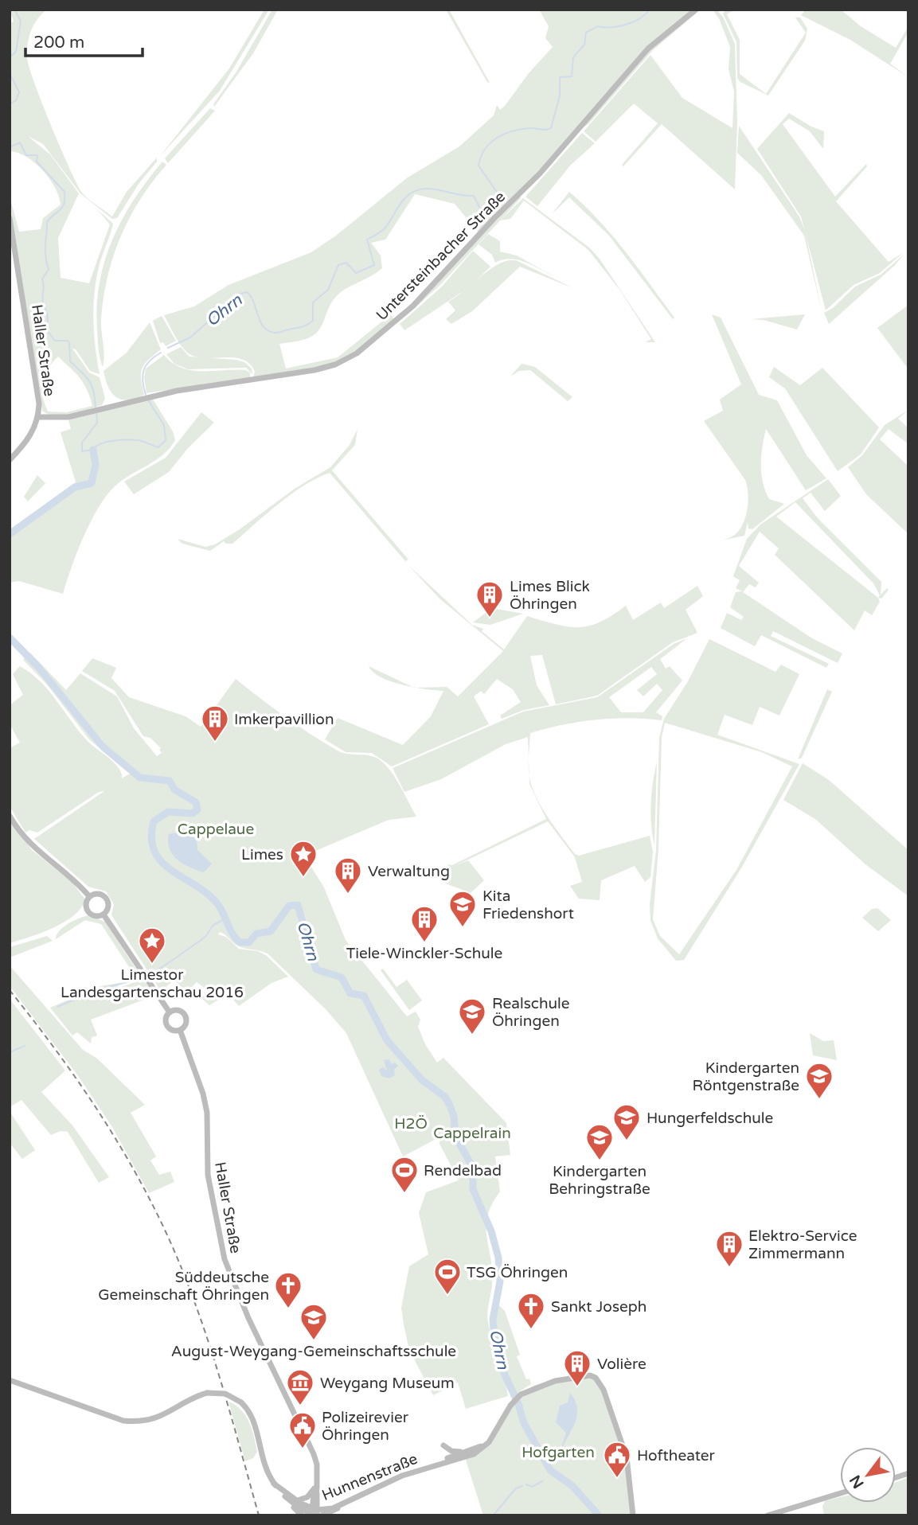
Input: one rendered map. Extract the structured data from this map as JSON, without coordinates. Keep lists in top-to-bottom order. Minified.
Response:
{"streets":{"main road":["Untersteinbacher Straße","Haller Straße","Hunnenstraße"]},"crossings":[["Untersteinbacher Straße","Haller Straße"],["Haller Straße","Hunnenstraße"]],"water":["Ohrn"],"parks":["Cappelaue","H2Ö","Cappelrain","Hofgarten"],"places":{"building":["Limes Blick Öhringen","Imkerpavillion","Verwaltung","Tiele-Winckler-Schule","Elektro-Service Zimmermann","Volière"],"place":["Limes","Limestor Landesgartenschau 2016"],"school or university":["Kita Friedenshort","Realschule Öhringen","Kindergarten Röntgenstraße","Hungerfeldschule","Kindergarten Behringstraße","August-Weygang-Gemeinschaftsschule"],"sports":["Rendelbad","TSG Öhringen"],"church":["Süddeutsche Gemeinschaft Öhringen","Sankt Joseph"],"museum":["Weygang Museum"],"public building":["Polizeirevier Öhringen","Hoftheater"]},"scale_bar":"200 m","north":"bottom left"}
